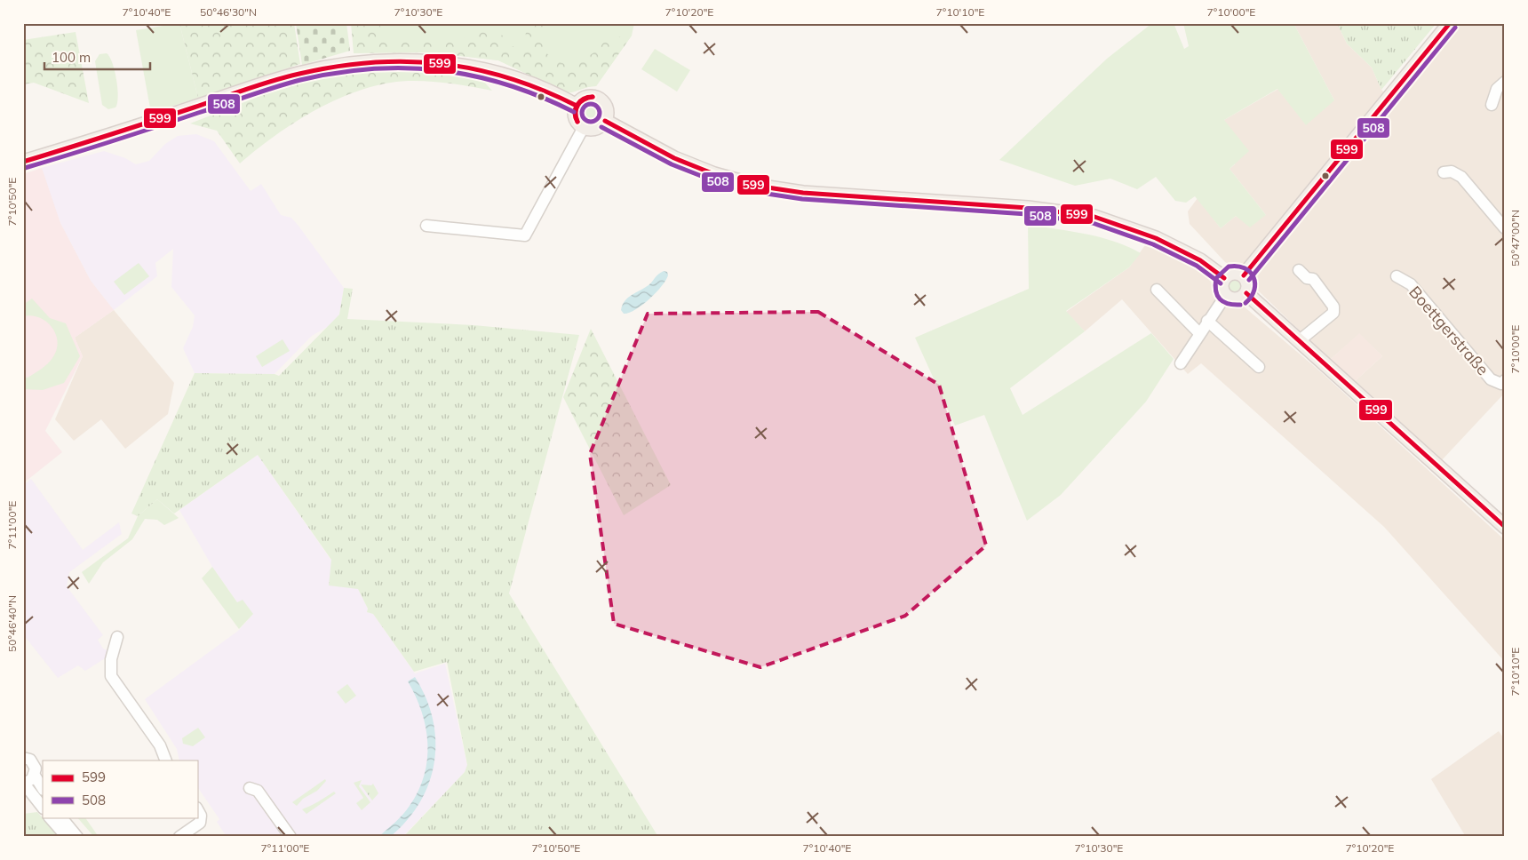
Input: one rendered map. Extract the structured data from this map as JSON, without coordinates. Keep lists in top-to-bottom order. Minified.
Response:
{"streets":{"street":["Boettgerstraße"]},"lines":["transit line 599","transit line 508"],"legend":["599","508"],"scale_bar":"100 m","coordinates":["7°10'40\"E","50°46'30\"N","7°10'30\"E","7°10'20\"E","7°10'10\"E","7°10'00\"E","7°10'50\"E","50°47'00\"N","7°11'00\"E","50°46'40\"N"]}
